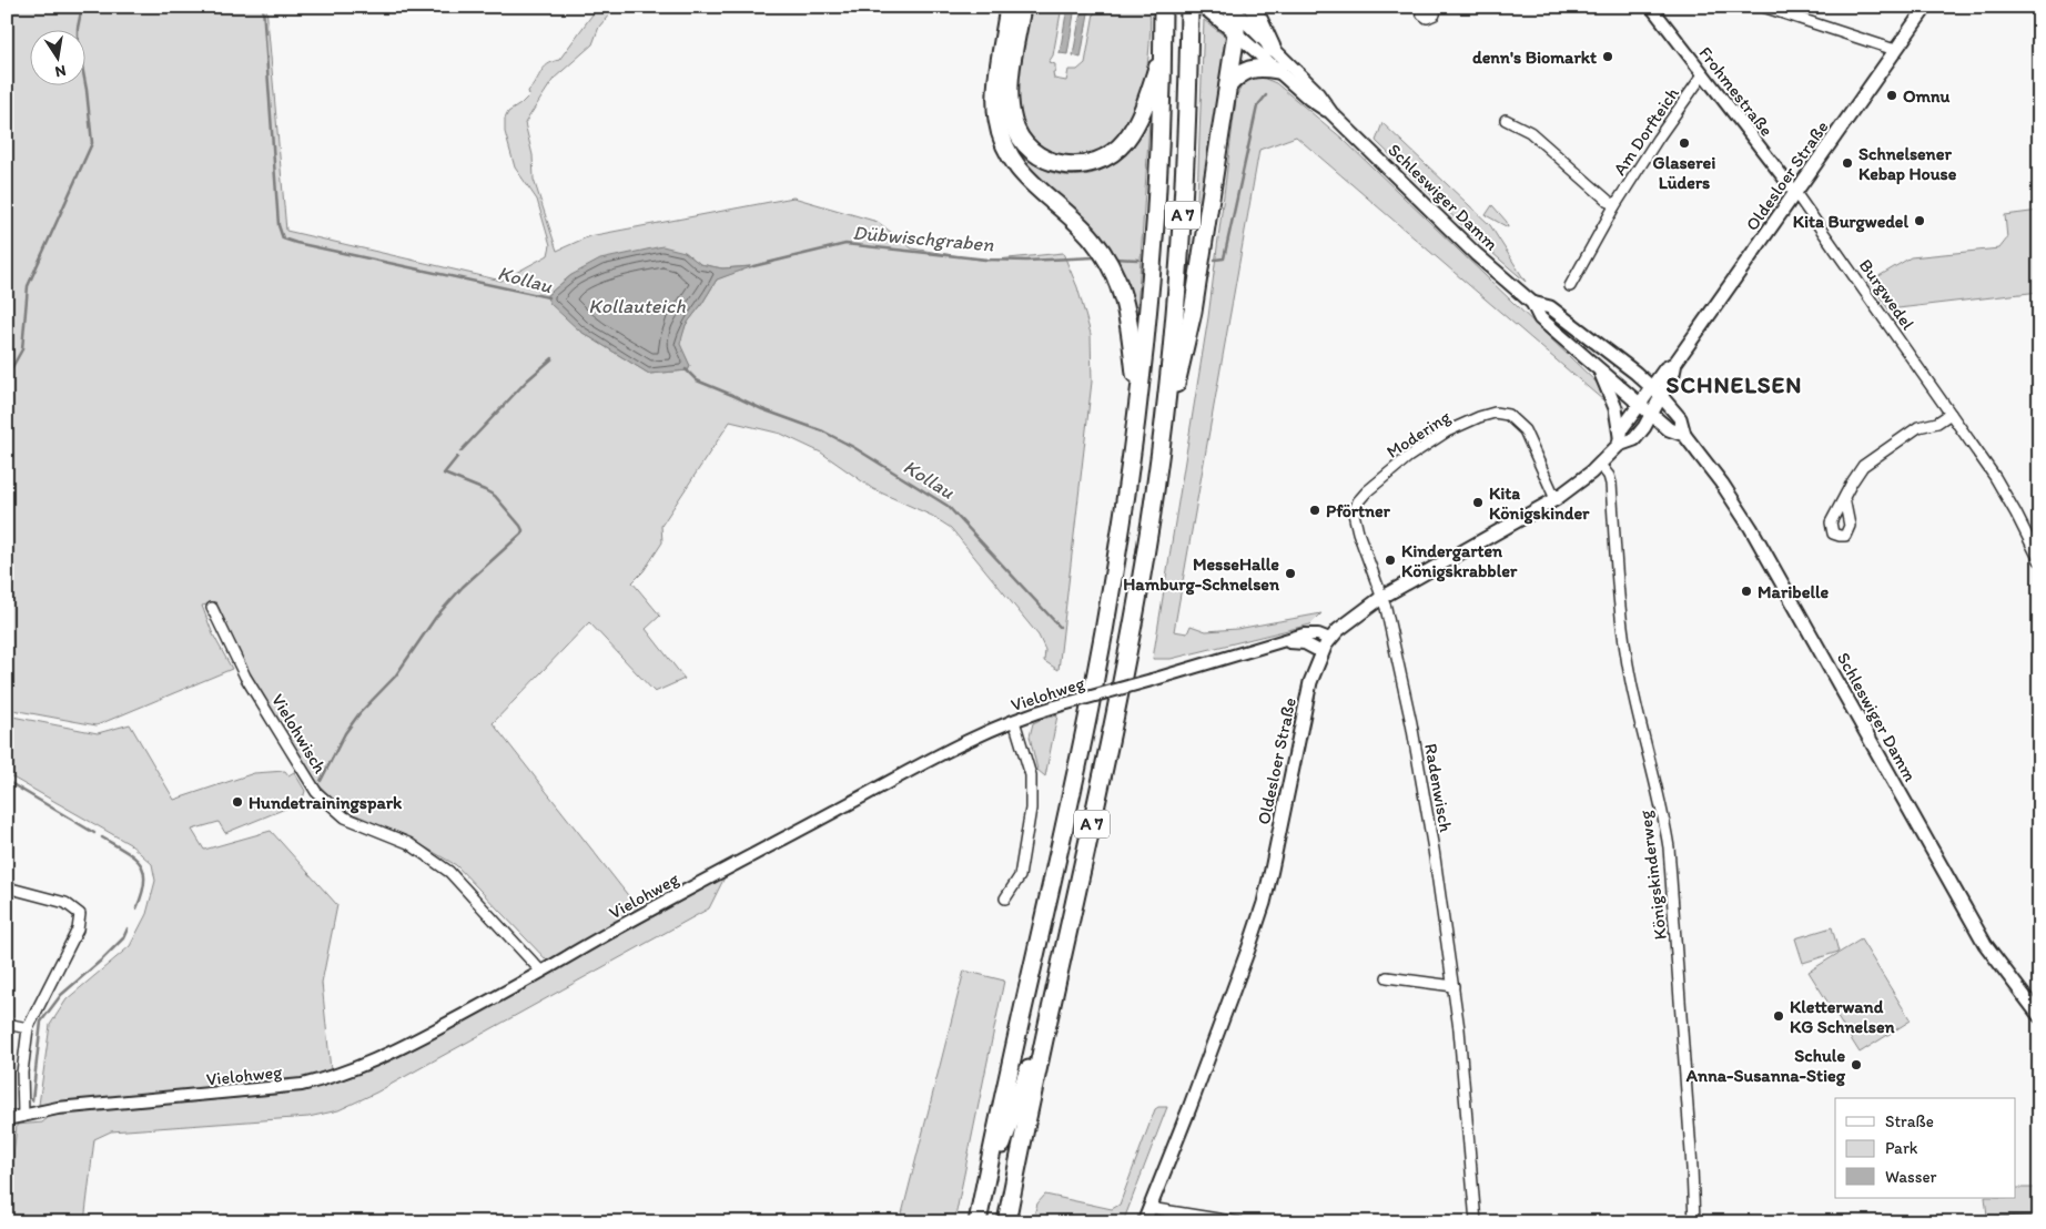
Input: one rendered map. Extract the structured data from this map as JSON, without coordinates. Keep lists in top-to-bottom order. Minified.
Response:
{"streets":{"highway":["A 7"],"main road":["Oldesloer Straße","Schleswiger Damm"],"street":["Frohmestraße","Am Dorfteich","Burgwedel","Modering","Vielohweg","Vielohwisch","Radenwisch","Königskinderweg"]},"crossings":[["Frohmestraße","Am Dorfteich"],["Frohmestraße","Oldesloer Straße"],["Frohmestraße","Burgwedel"],["Oldesloer Straße","Schleswiger Damm"],["Oldesloer Straße","Burgwedel"],["Oldesloer Straße","Modering"],["Oldesloer Straße","Vielohweg"],["Oldesloer Straße","Radenwisch"],["Oldesloer Straße","Königskinderweg"],["Modering","Radenwisch"],["Vielohweg","Vielohwisch"]],"districts":["SCHNELSEN"],"water":["Dübwischgraben","Kollau","Kollauteich"],"places":["denn's Biomarkt","Omnu","Glaserei Lüders","Schnelsener Kebap House","Kita Burgwedel","Kita Königskinder","Pförtner","Kindergarten Königskrabbler","MesseHalle Hamburg-Schnelsen","Maribelle","Hundetrainingspark","Kletterwand KG Schnelsen","Schule Anna-Susanna-Stieg"],"legend":["Straße","Park","Wasser"],"north":"bottom"}
